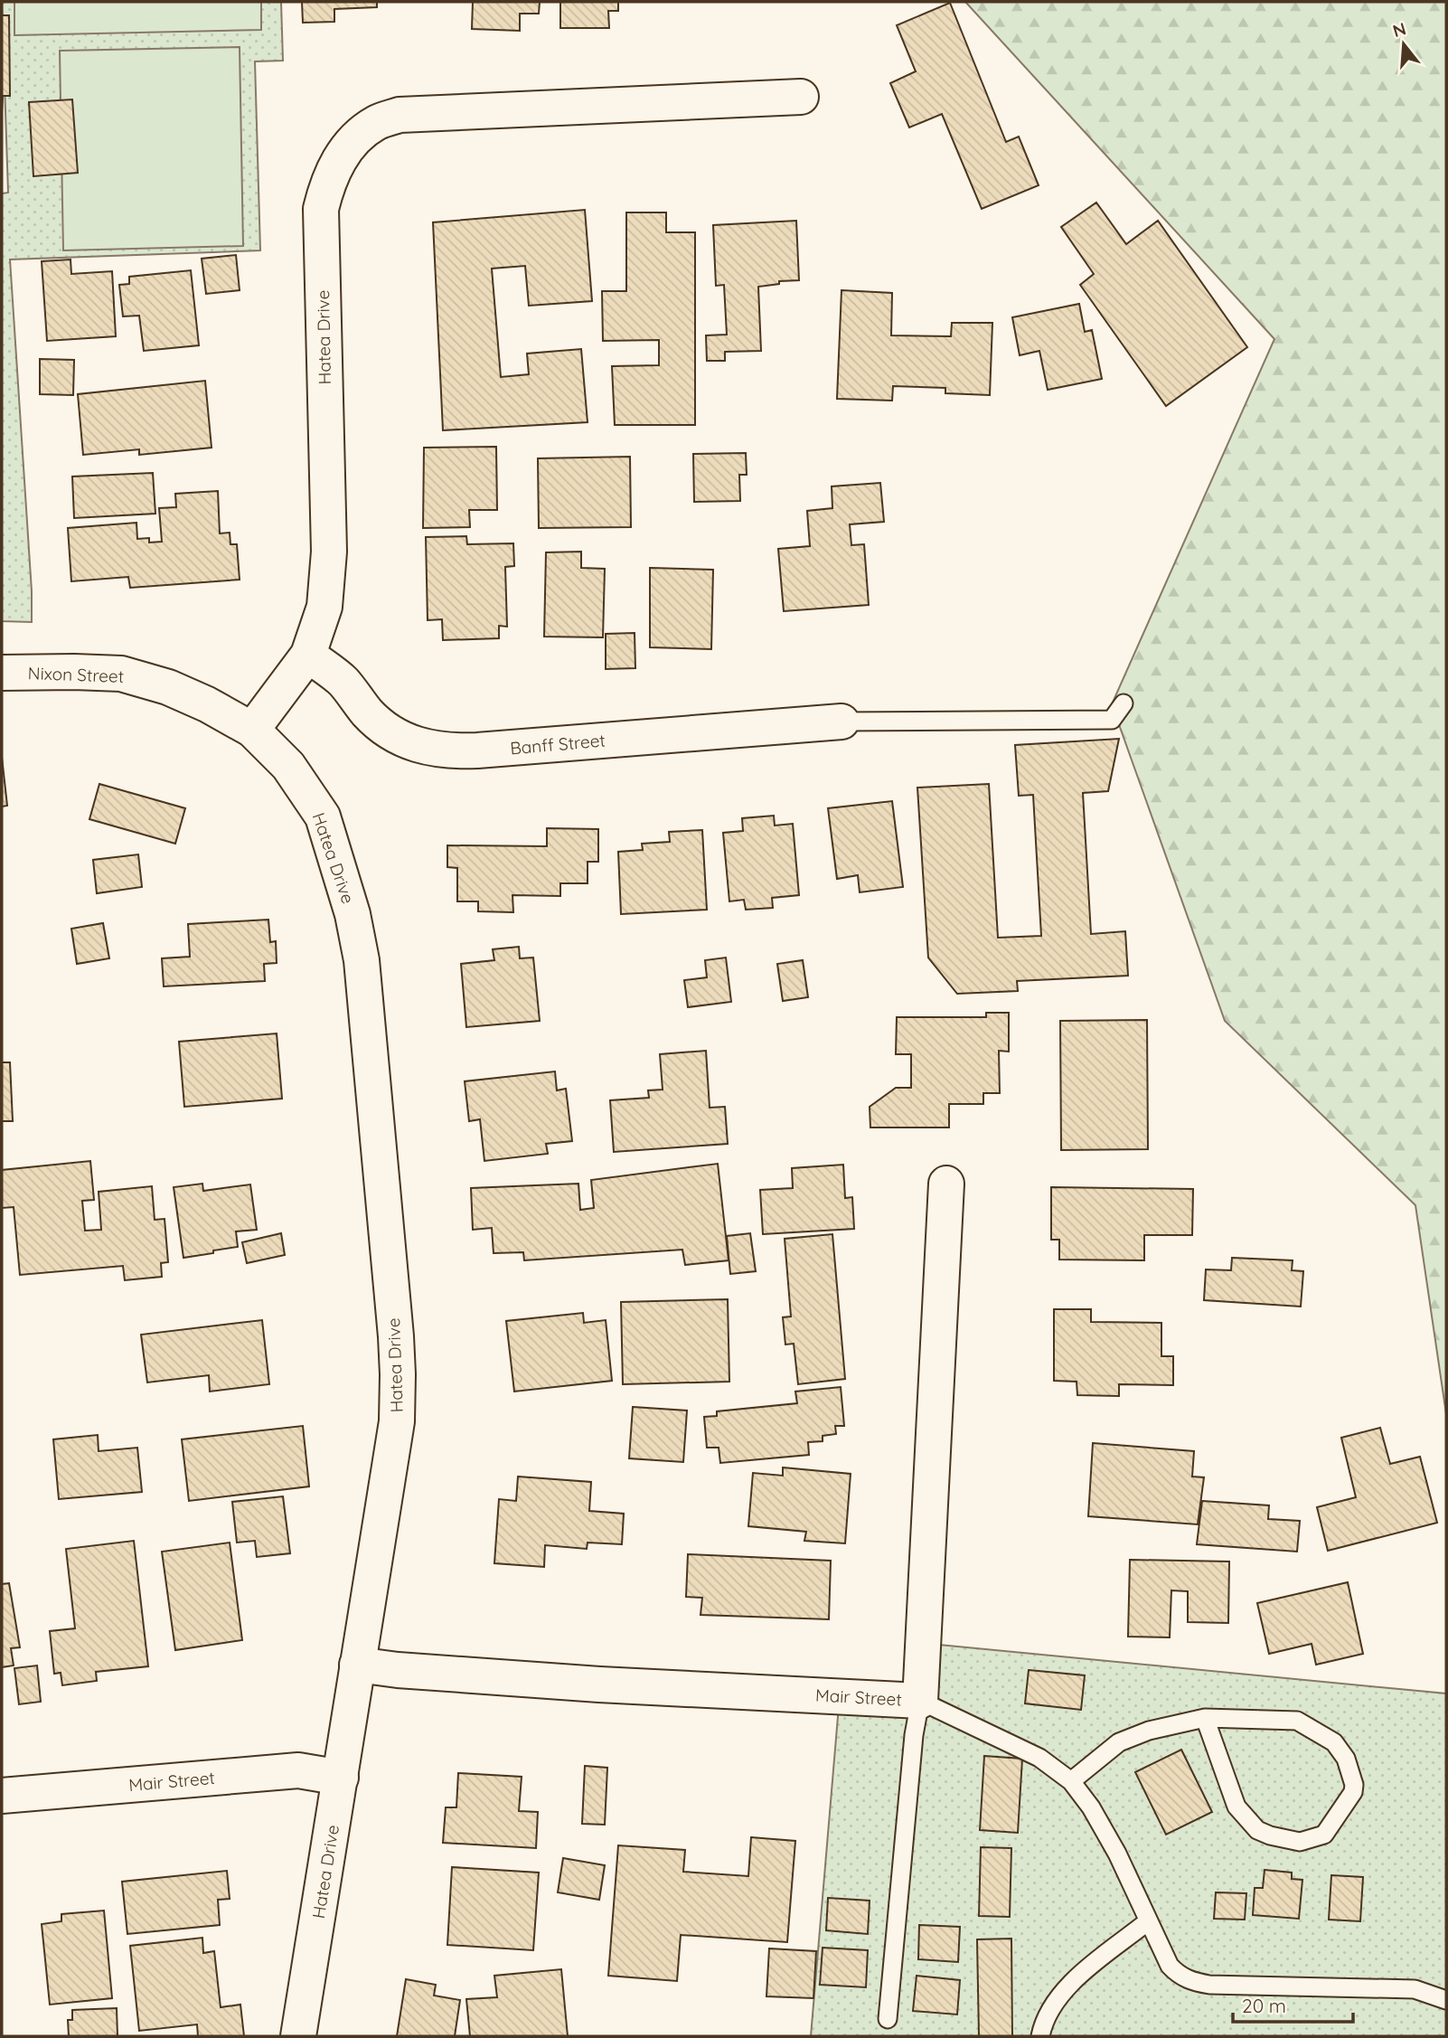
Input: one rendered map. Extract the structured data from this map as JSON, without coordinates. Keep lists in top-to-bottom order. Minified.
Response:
{"streets":{"street":["Hatea Drive","Nixon Street","Banff Street","Mair Street"]},"crossings":[["Hatea Drive","Nixon Street"],["Hatea Drive","Banff Street"],["Hatea Drive","Mair Street"]],"scale_bar":"20 m","north":"top"}
